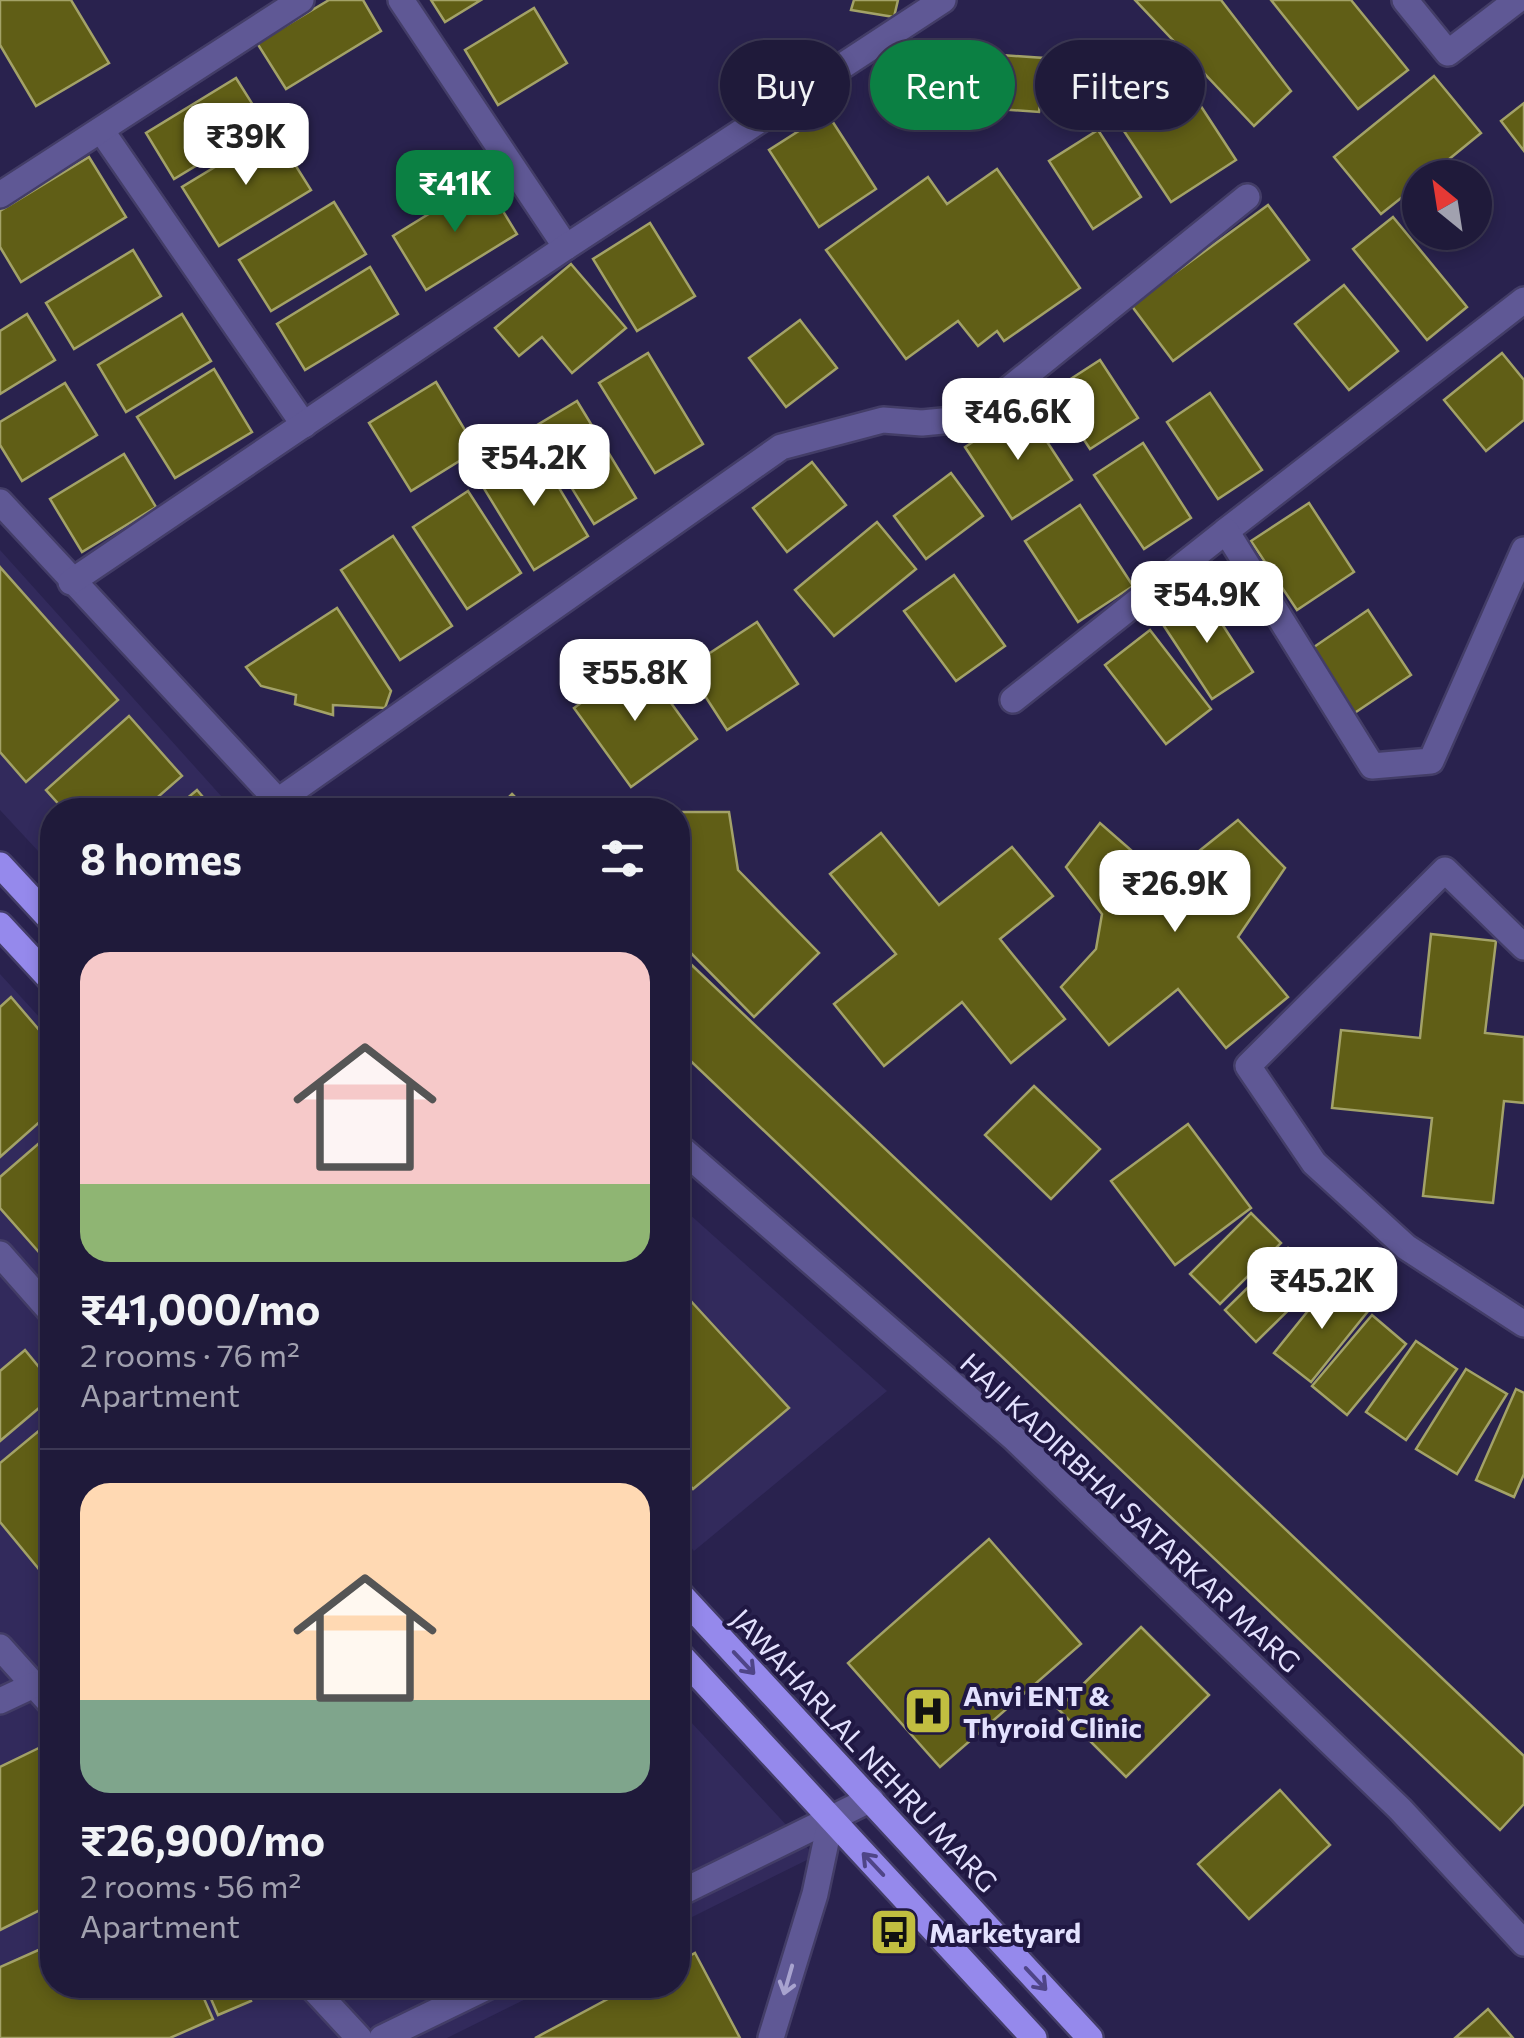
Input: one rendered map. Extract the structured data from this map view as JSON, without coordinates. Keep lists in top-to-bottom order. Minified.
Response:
{"streets":{"main road":["JAWAHARLAL NEHRU MARG"],"street":["HAJI KADIRBHAI SATARKAR MARG"]},"places":{"hospital":["Anvi ENT & Thyroid Clinic"],"bus stop":["Marketyard"]},"north":"top left","page":{"chip":["Buy","Rent","Filters"],"price":["₹39K","₹41K","₹46.6K","₹54.2K","₹54.9K","₹55.8K","₹26.9K","₹45.2K"],"heading":"8 homes","list":[{"name":"₹41,000/mo","note":"2 rooms · 76 m² · Apartment"},{"name":"₹26,900/mo","note":"2 rooms · 56 m² · Apartment"}]}}
